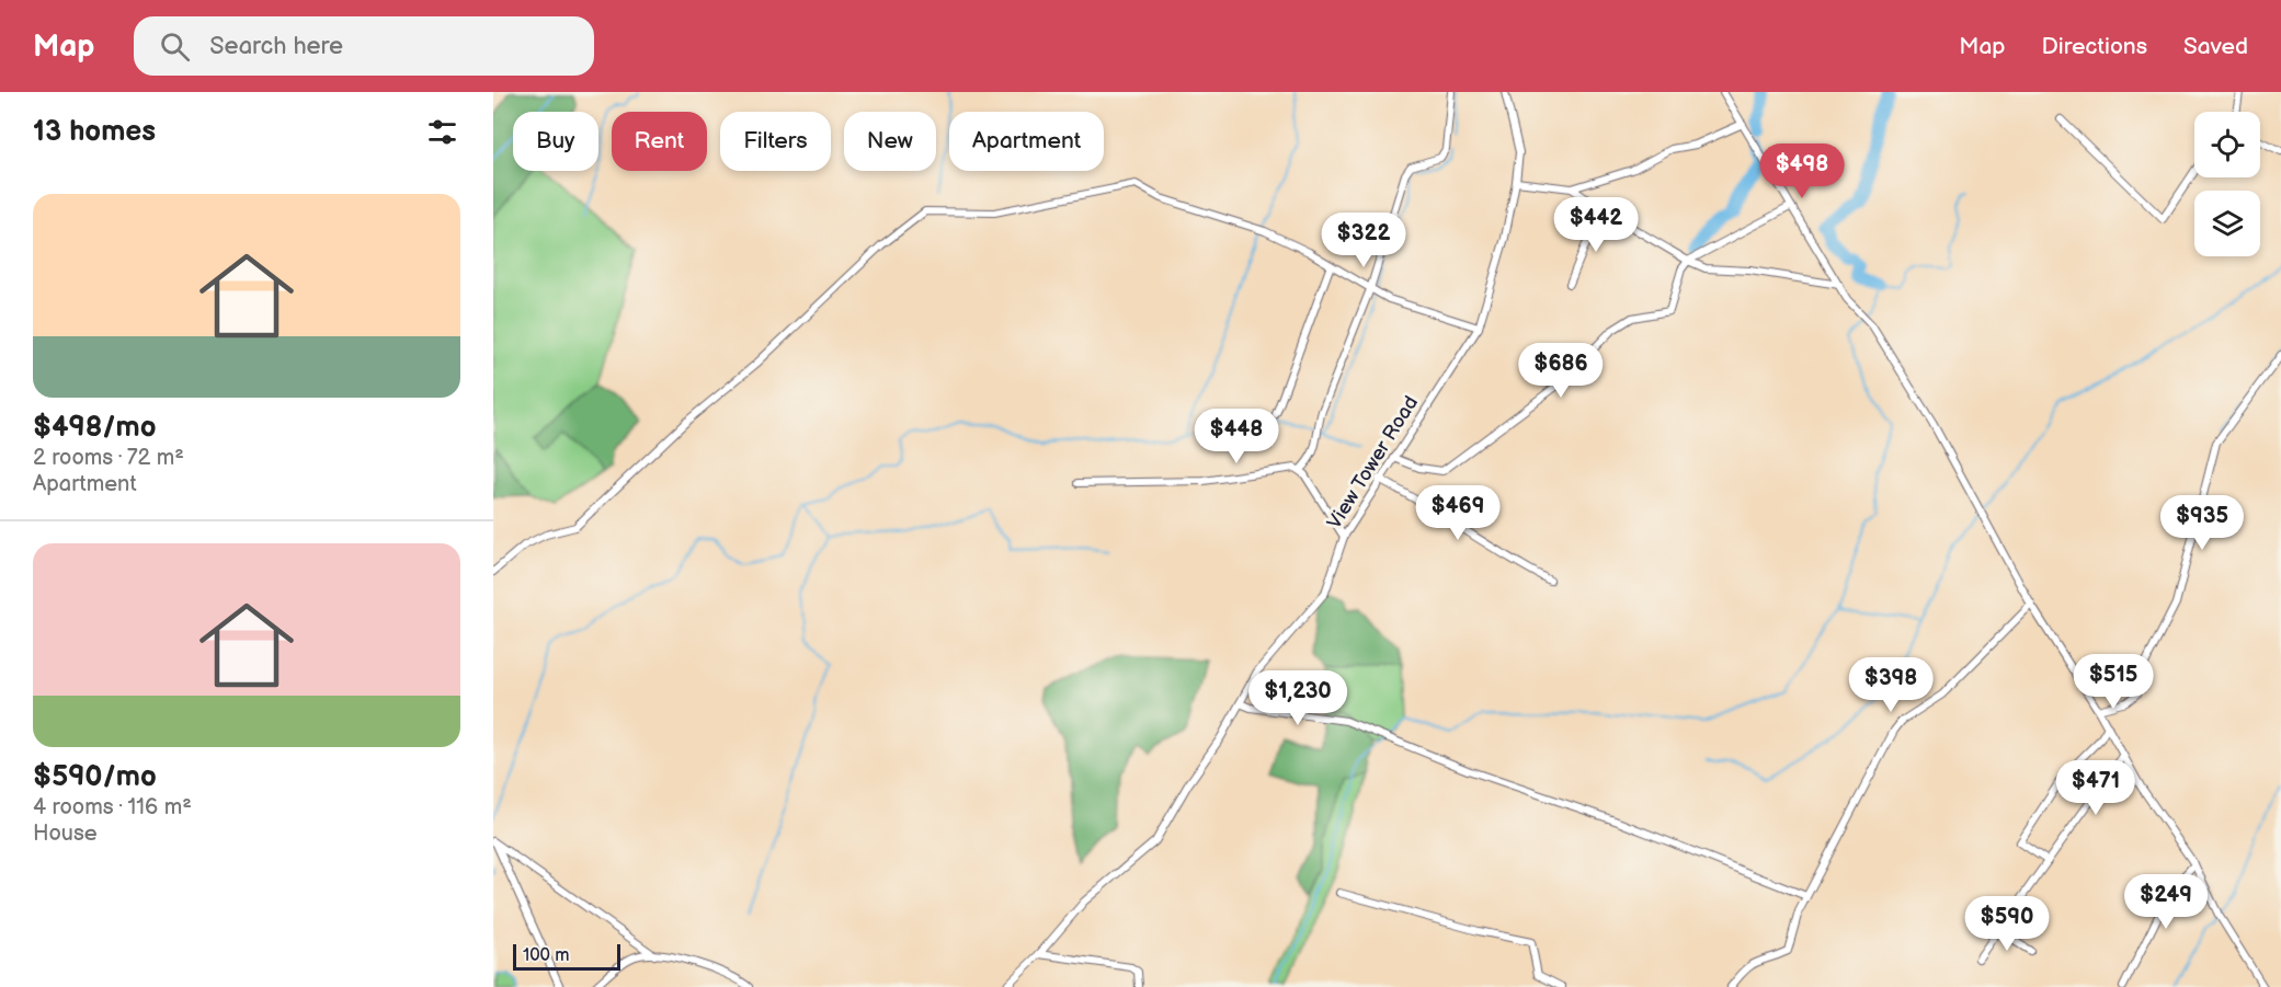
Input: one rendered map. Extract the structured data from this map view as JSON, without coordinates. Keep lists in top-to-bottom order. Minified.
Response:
{"streets":{"street":["View Tower Road"]},"scale_bar":"100 m","page":{"header":"Map","search":"Search here","nav":["Map","Directions","Saved"],"heading":"13 homes","chip":["Buy","Rent","Filters","New","Apartment"],"price":["$498","$442","$322","$686","$448","$469","$935","$515","$398","$1,230","$471","$249","$590"],"list":[{"name":"$498/mo","note":"2 rooms · 72 m² · Apartment"},{"name":"$590/mo","note":"4 rooms · 116 m² · House"}],"scale":"100 m"}}
